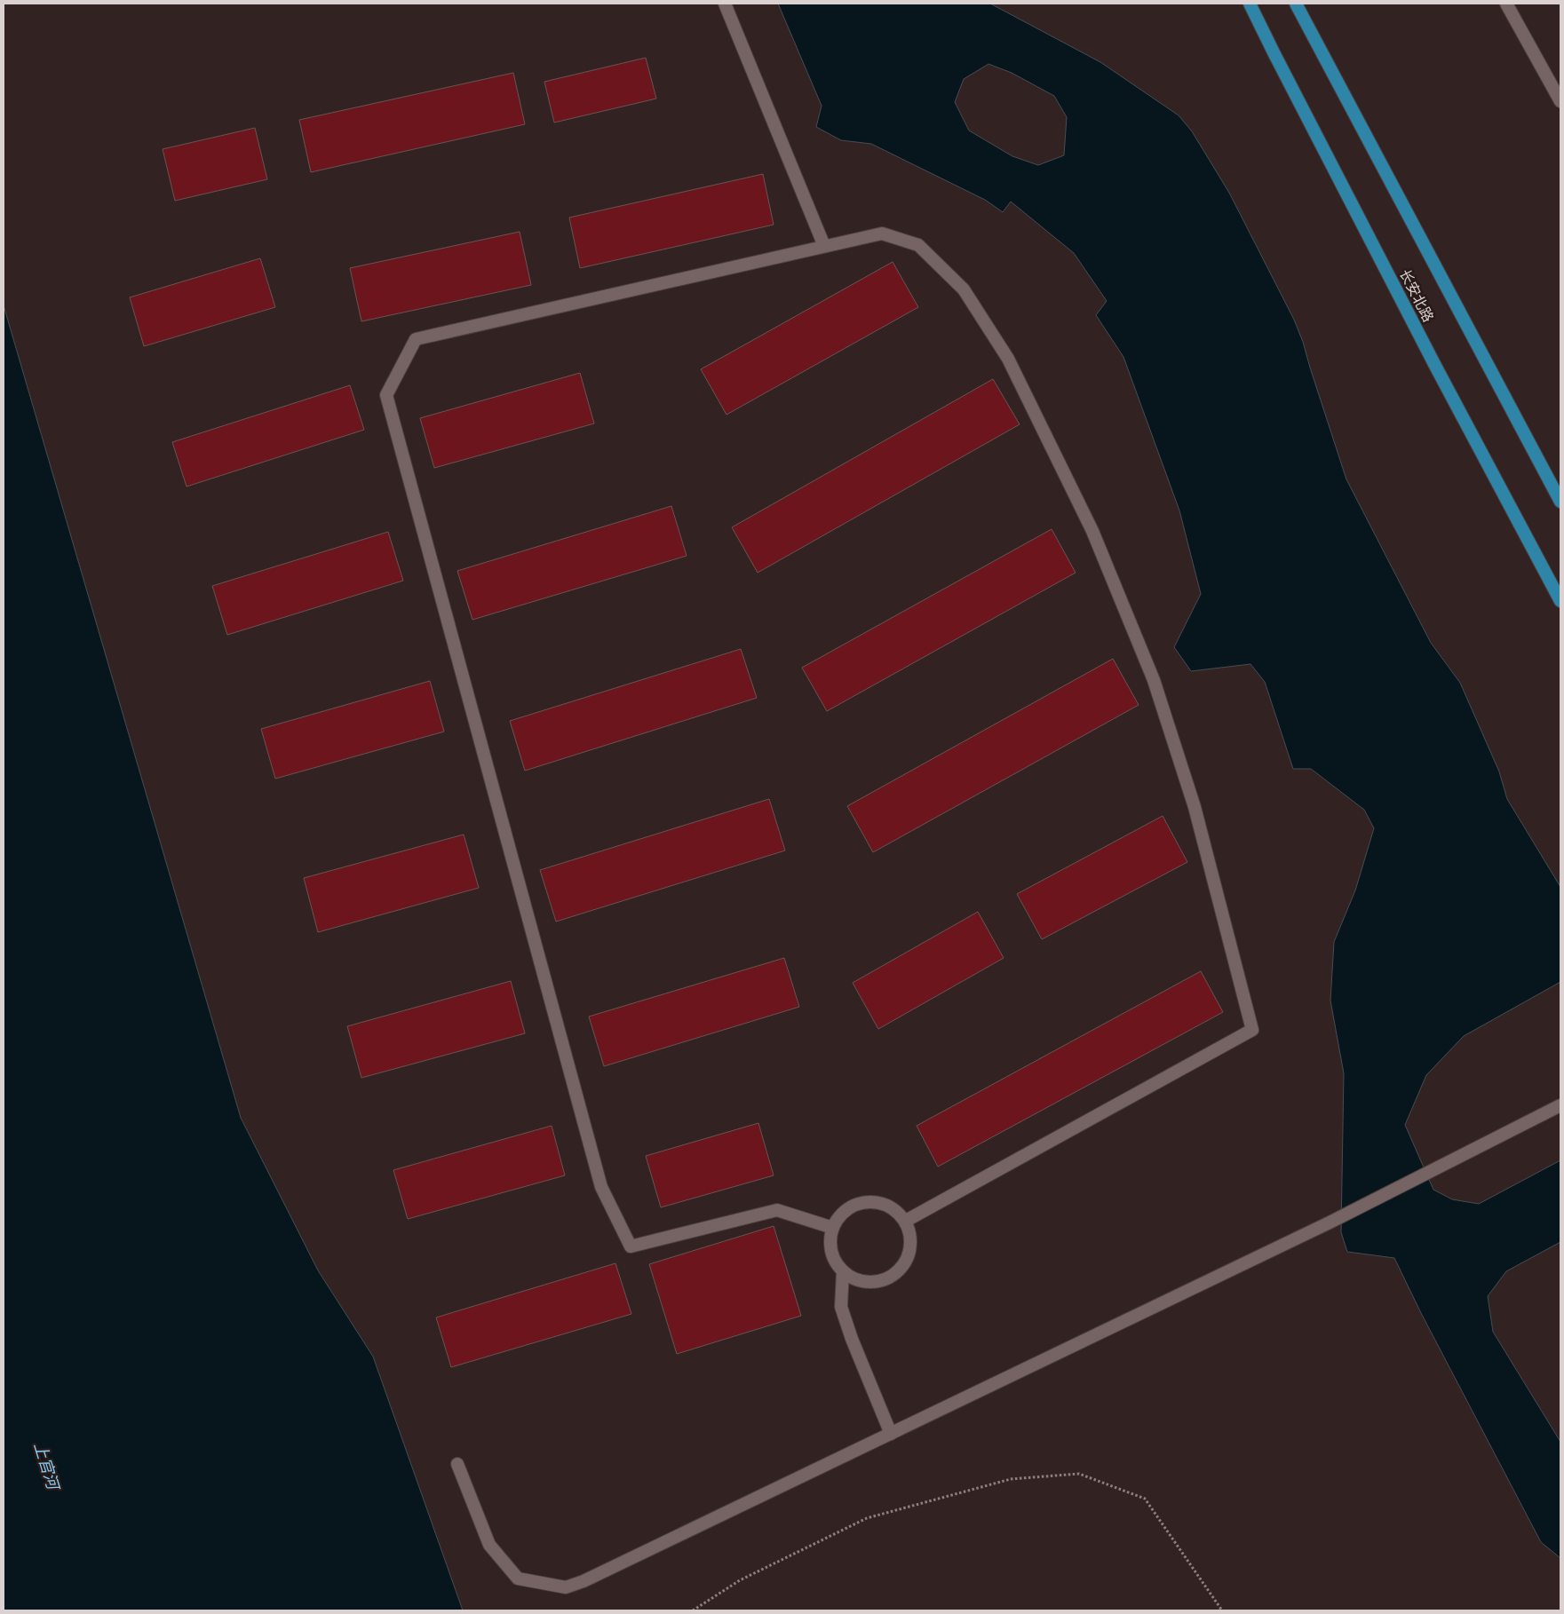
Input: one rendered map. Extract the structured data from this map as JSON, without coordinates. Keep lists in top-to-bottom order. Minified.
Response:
{"streets":{"main road":["长安北路"]},"water":["上官河"]}
